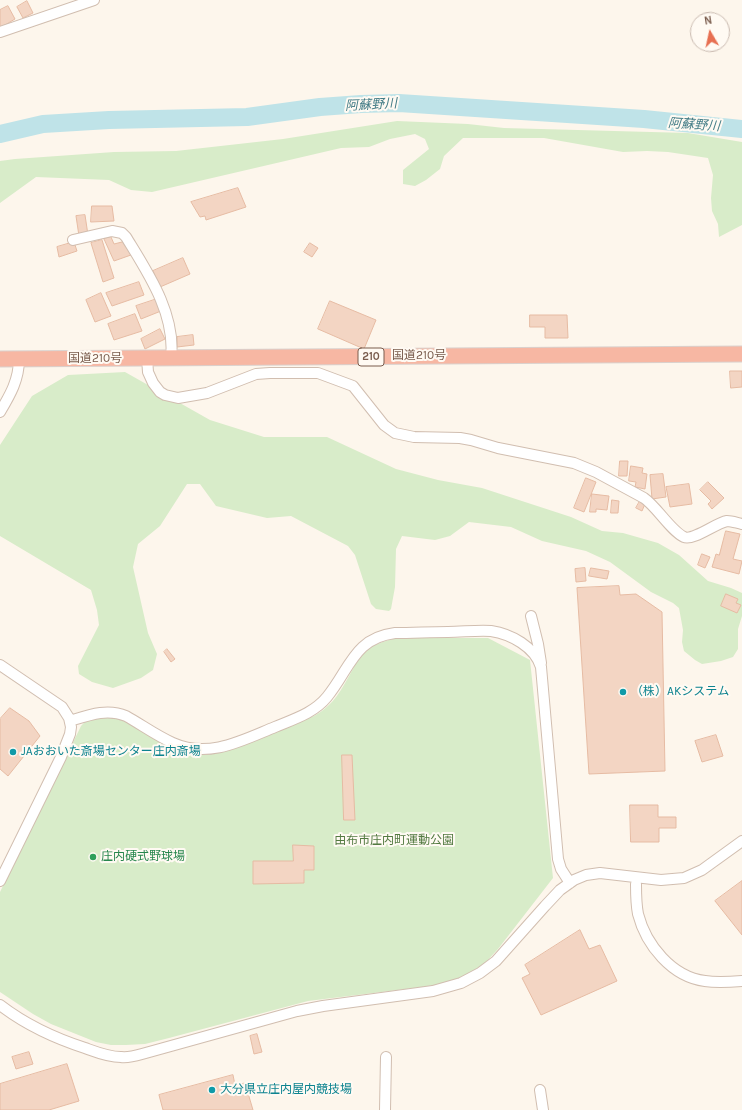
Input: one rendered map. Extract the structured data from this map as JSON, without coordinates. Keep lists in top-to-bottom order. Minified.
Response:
{"streets":{"highway":["国道210号","210"]},"water":["阿蘇野川"],"parks":["由布市庄内町運動公園"],"places":["（株）AKシステム","JAおおいた斎場センター庄内斎場","庄内硬式野球場","大分県立庄内屋内競技場"],"north":"top"}
